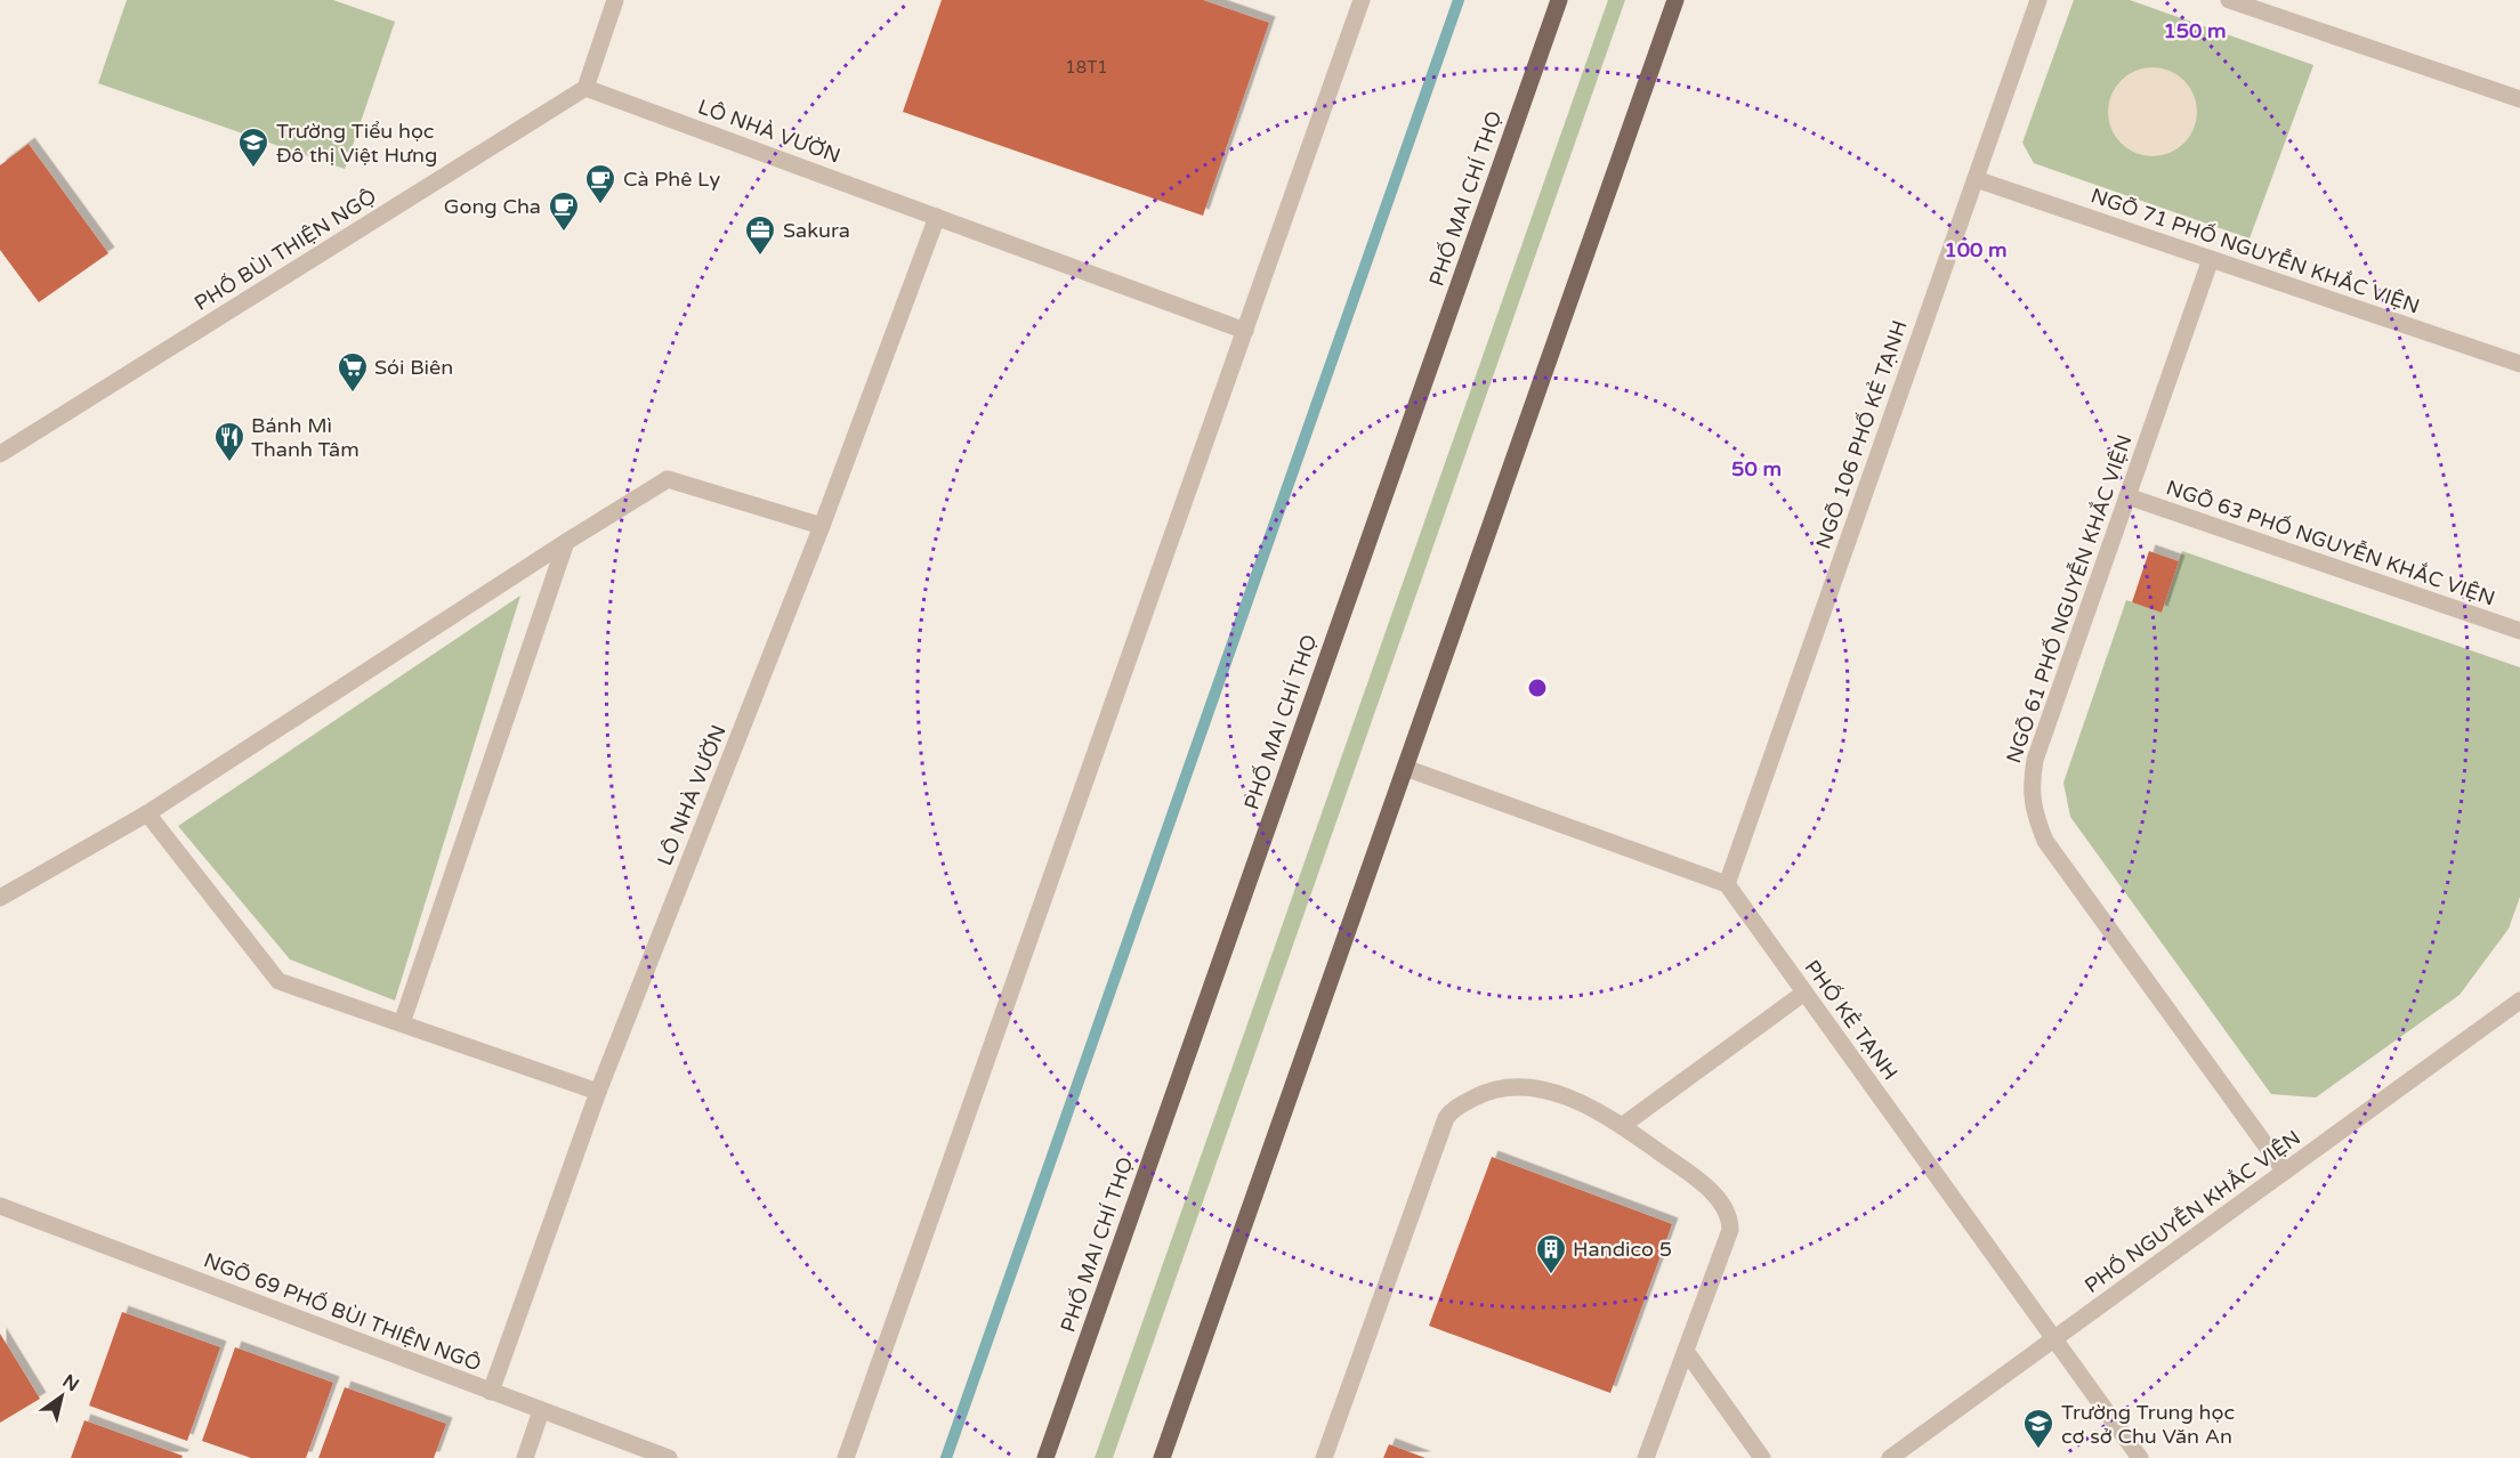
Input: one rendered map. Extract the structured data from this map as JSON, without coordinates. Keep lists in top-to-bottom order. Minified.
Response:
{"streets":{"main road":["PHỐ MAI CHÍ THỌ"],"street":["LÔ NHÀ VƯỜN","PHỐ BÙI THIỆN NGỘ","NGÕ 71 PHỐ NGUYỄN KHẮC VIỆN","NGÕ 106 PHỐ KẺ TẠNH","NGÕ 63 PHỐ NGUYỄN KHẮC VIỆN","NGÕ 61 PHỐ NGUYỄN KHẮC VIỆN","PHỐ KẺ TẠNH","PHỐ NGUYỄN KHẮC VIỆN","NGÕ 69 PHỐ BÙI THIỆN NGÔ"]},"crossings":[["LÔ NHÀ VƯỜN","PHỐ BÙI THIỆN NGỘ"],["LÔ NHÀ VƯỜN","NGÕ 69 PHỐ BÙI THIỆN NGÔ"],["NGÕ 71 PHỐ NGUYỄN KHẮC VIỆN","NGÕ 106 PHỐ KẺ TẠNH"],["NGÕ 71 PHỐ NGUYỄN KHẮC VIỆN","NGÕ 61 PHỐ NGUYỄN KHẮC VIỆN"],["NGÕ 106 PHỐ KẺ TẠNH","PHỐ KẺ TẠNH"],["NGÕ 63 PHỐ NGUYỄN KHẮC VIỆN","NGÕ 61 PHỐ NGUYỄN KHẮC VIỆN"],["NGÕ 61 PHỐ NGUYỄN KHẮC VIỆN","PHỐ NGUYỄN KHẮC VIỆN"],["PHỐ KẺ TẠNH","PHỐ NGUYỄN KHẮC VIỆN"]],"places":{"school or university":["Trường Tiểu học Đô thị Việt Hưng","Trường Trung học cơ sở Chu Văn An"],"cafe":["Cà Phê Ly","Gong Cha"],"office":["Sakura"],"supermarket":["Sói Biên"],"restaurant":["Bánh Mì Thanh Tâm"],"building":["Handico 5"]},"house_numbers":["18T1"],"north":"top right","rings":["150 m","100 m","50 m"]}
